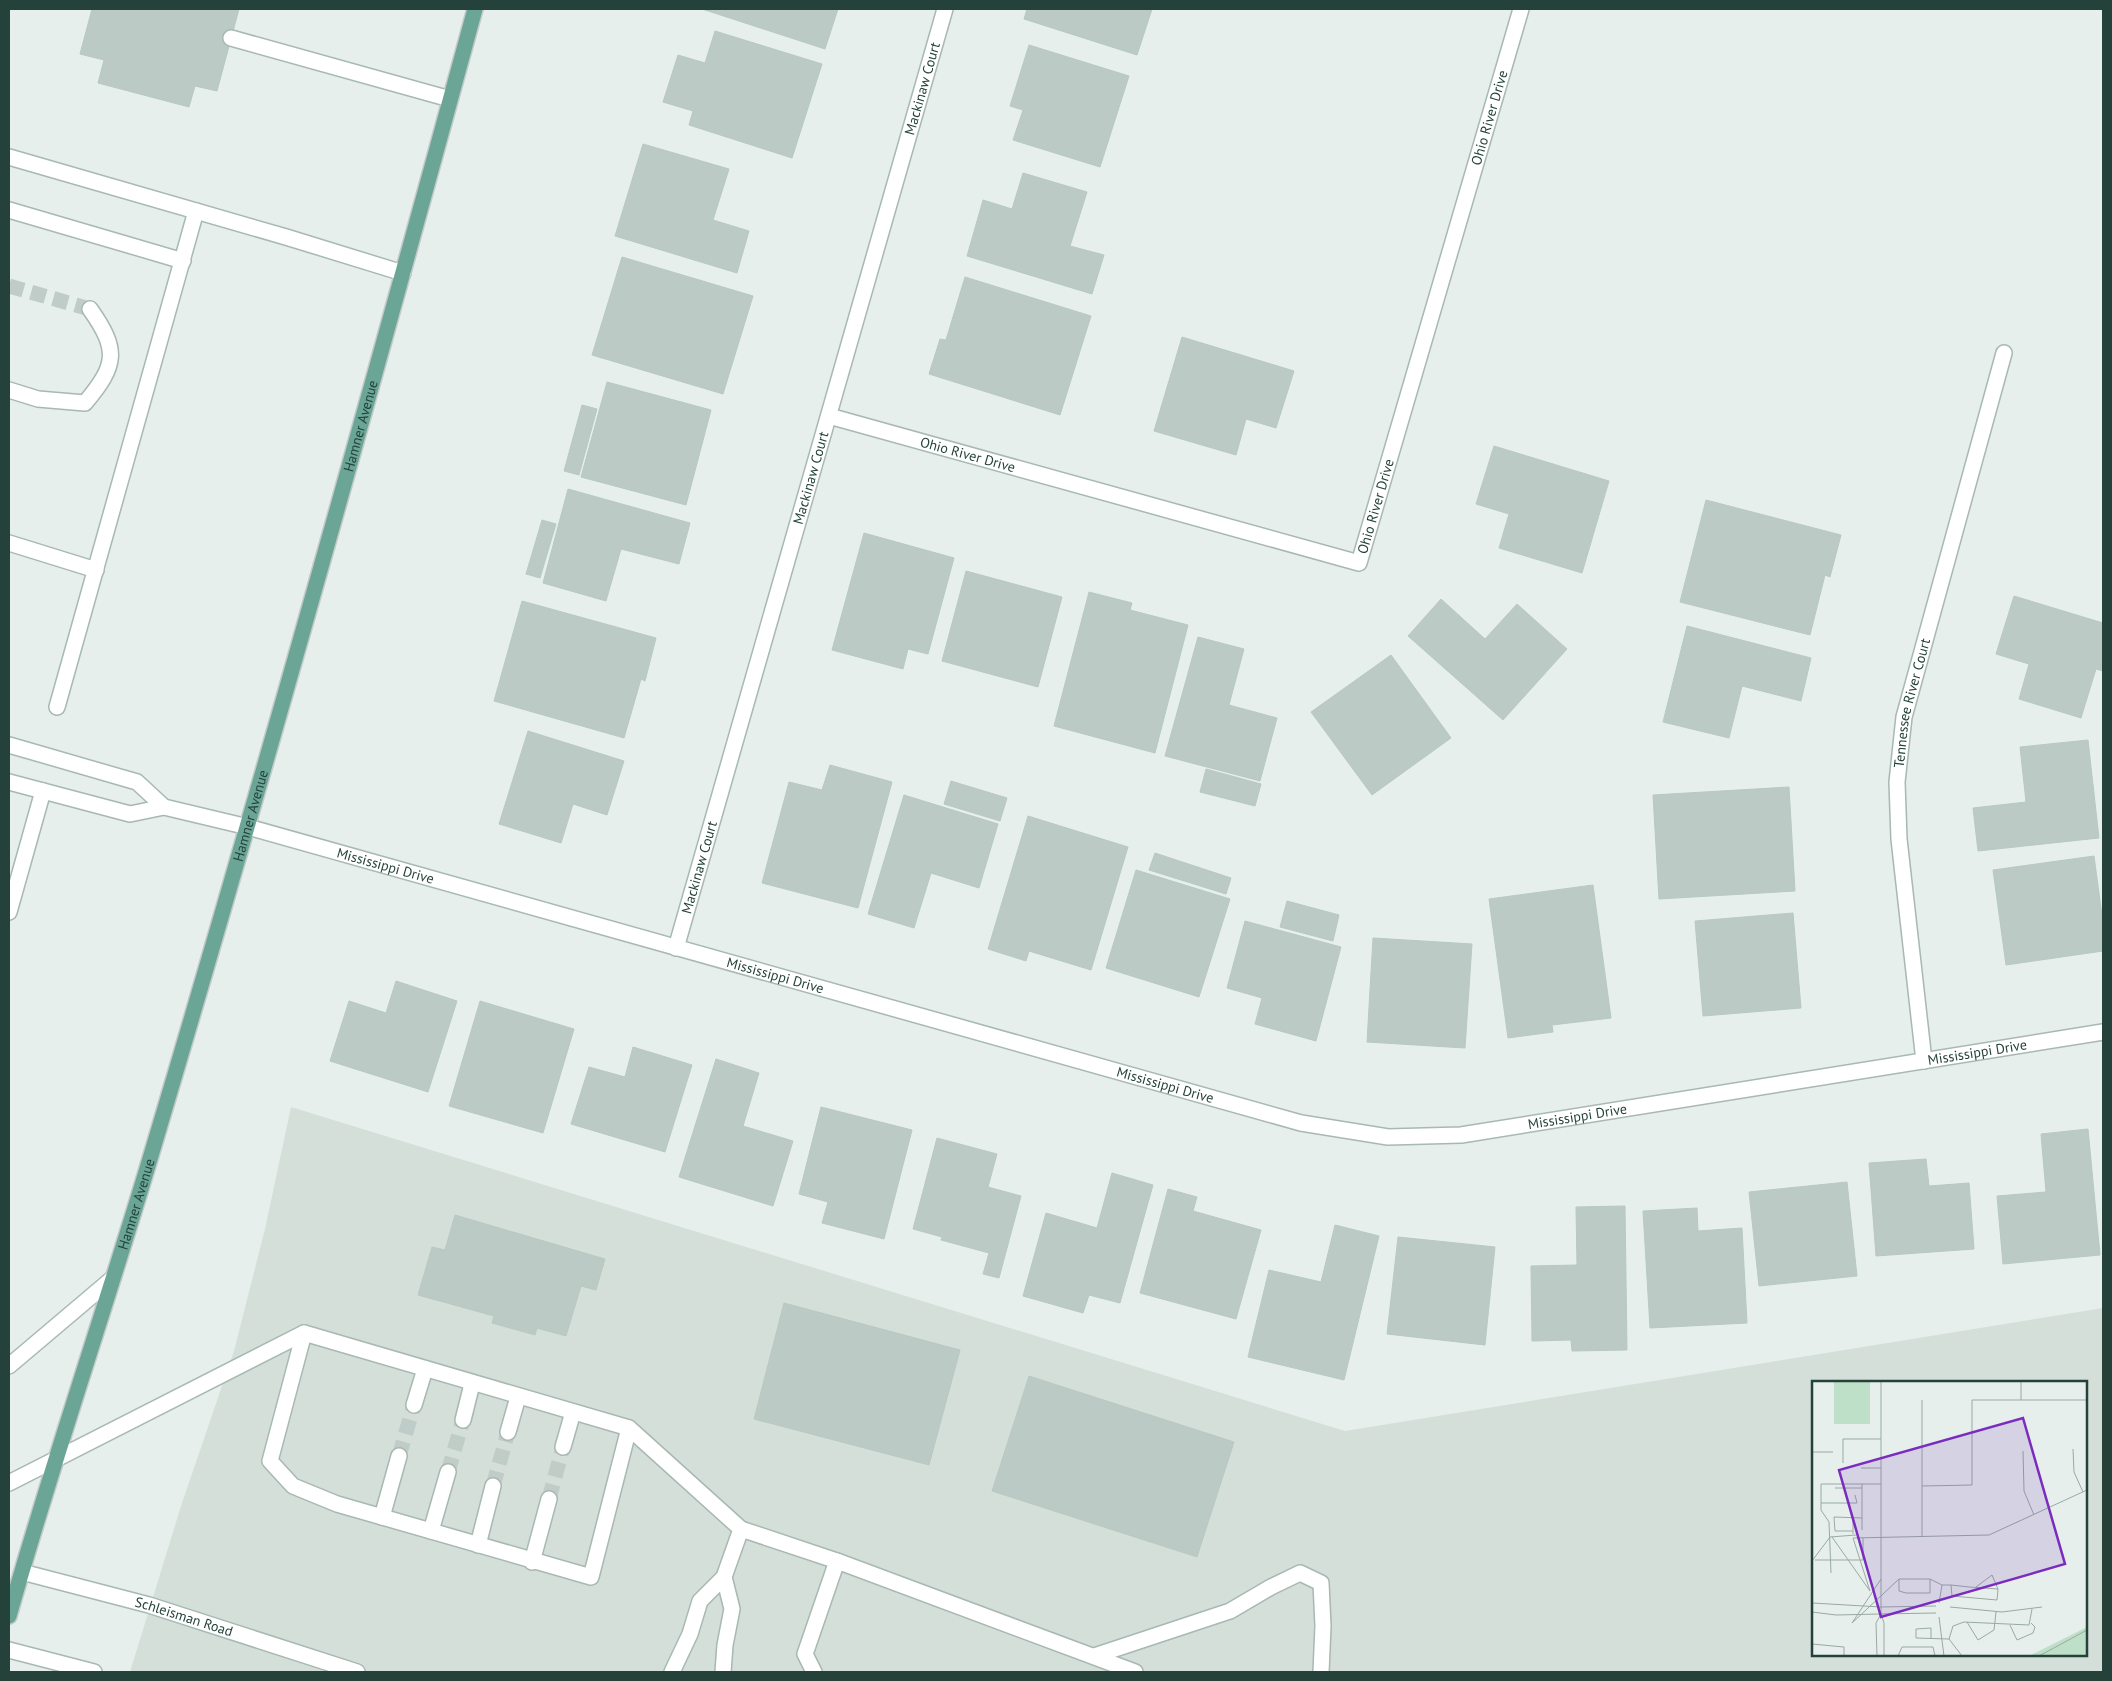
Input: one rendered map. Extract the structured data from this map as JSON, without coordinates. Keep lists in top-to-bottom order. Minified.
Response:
{"streets":{"main road":["Hamner Avenue"],"street":["Mackinaw Court","Ohio River Drive","Tennessee River Court","Mississippi Drive","Schleisman Road"]},"crossings":[["Mackinaw Court","Ohio River Drive"],["Mackinaw Court","Mississippi Drive"],["Hamner Avenue","Mississippi Drive"],["Hamner Avenue","Schleisman Road"],["Tennessee River Court","Mississippi Drive"]]}
